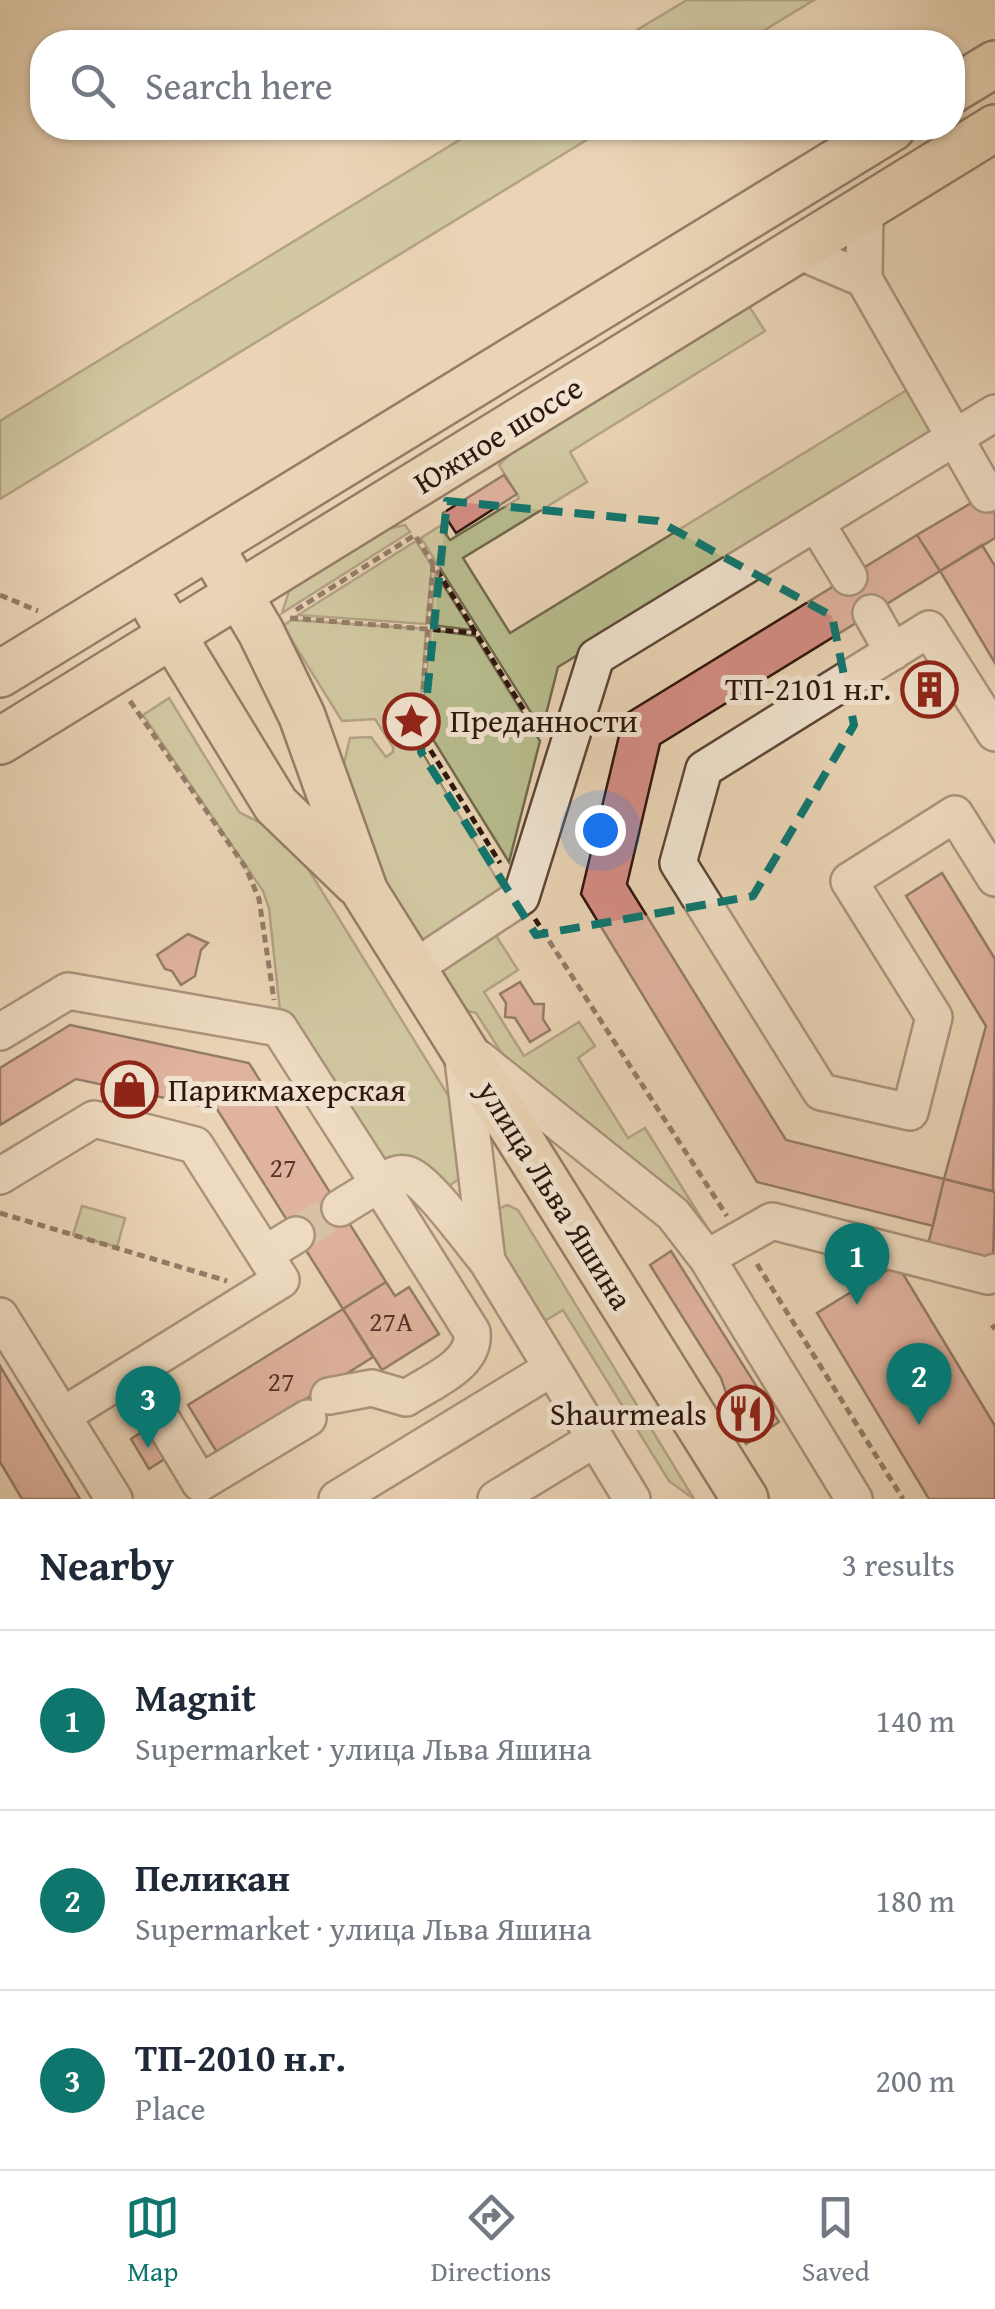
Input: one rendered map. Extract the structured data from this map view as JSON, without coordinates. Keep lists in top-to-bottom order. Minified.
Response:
{"streets":{"main road":["Южное шоссе","улица Льва Яшина"]},"crossings":[["Южное шоссе","улица Льва Яшина"]],"places":{"building":["ТП-2101 н.г."],"place":["Преданности"],"shop":["Парикмахерская"],"restaurant":["Shaurmeals"]},"house_numbers":["27","27А","27"],"page":{"search":"Search here","pins":["1","2","3"],"heading":["Nearby","3 results"],"list":[{"mark":"1","name":"Magnit","note":"Supermarket · улица Льва Яшина","value":"140 m"},{"mark":"2","name":"Пеликан","note":"Supermarket · улица Льва Яшина","value":"180 m"},{"mark":"3","name":"ТП-2010 н.г.","note":"Place","value":"200 m"}],"nav":["Map","Directions","Saved"]}}
